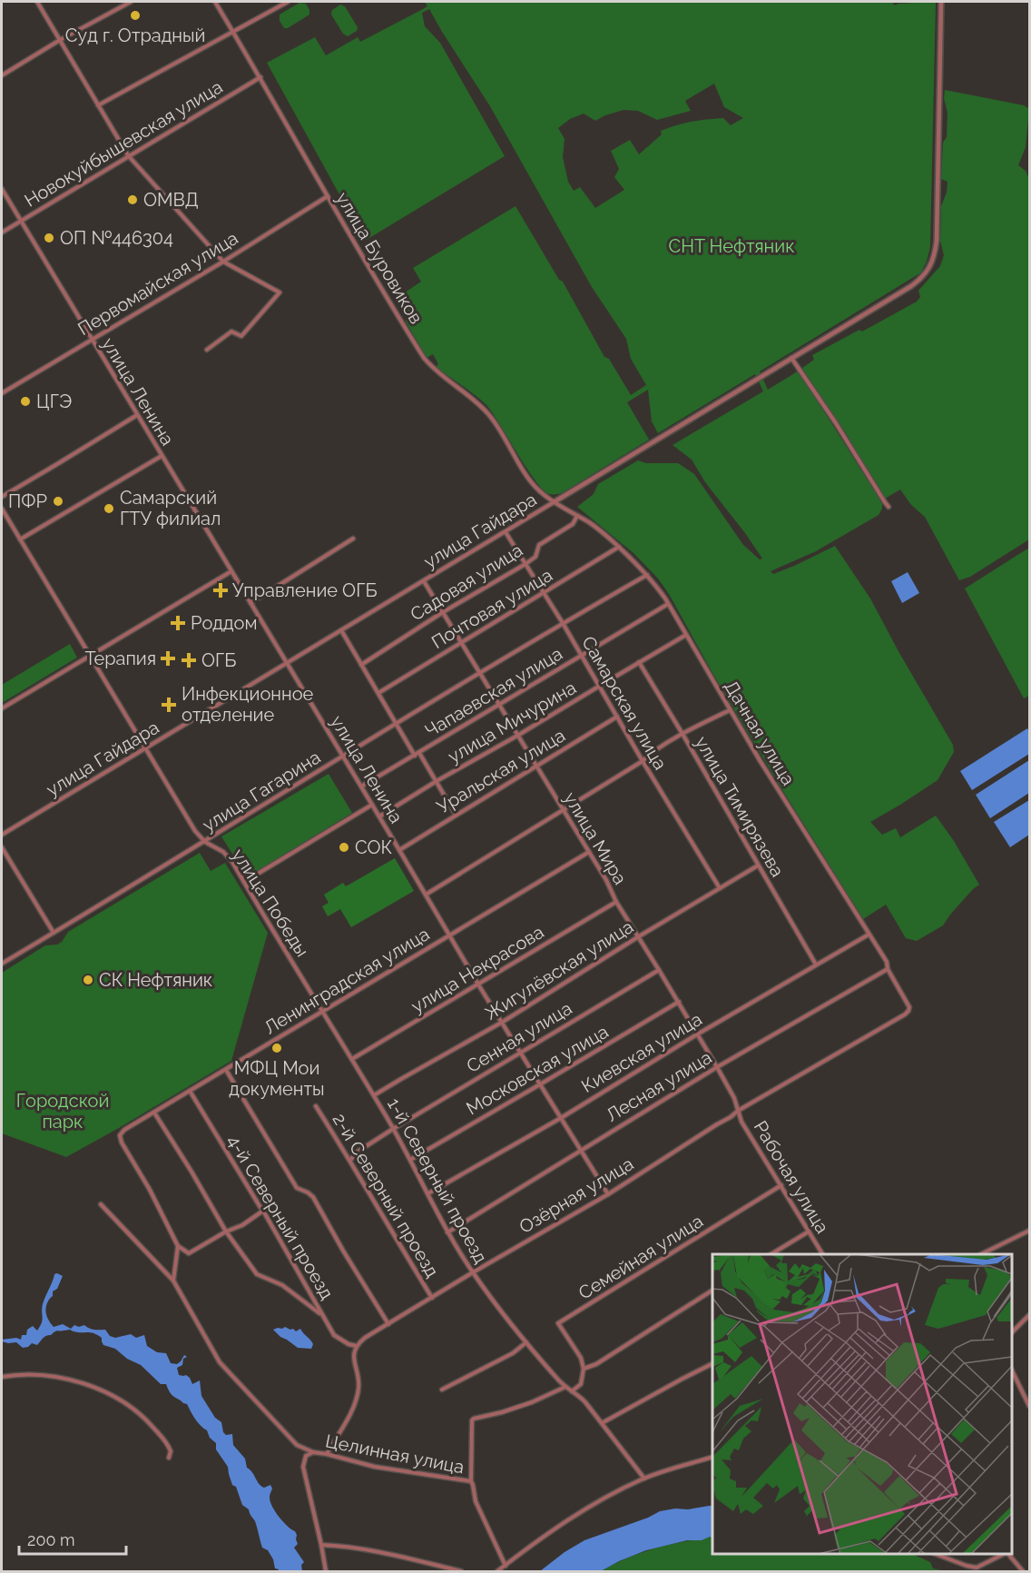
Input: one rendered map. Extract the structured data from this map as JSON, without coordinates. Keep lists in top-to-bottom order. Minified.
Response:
{"streets":{"street":["Новокуйбышевская улица","улица Буровиков","Первомайская улица","улица Ленина","улица Гайдара","Садовая улица","Почтовая улица","Чапаевская улица","Самарская улица","улица Мичурина","Дачная улица","Уральская улица","улица Гагарина","улица Тимирязева","улица Мира","улица Победы","улица Некрасова","Жигулёвская улица","Ленинградская улица","Сенная улица","Киевская улица","Московская улица","Лесная улица","Рабочая улица","1-й Северный проезд","2-й Северный проезд","Озёрная улица","4-й Северный проезд","Семейная улица","Целинная улица"]},"crossings":[["Новокуйбышевская улица","улица Буровиков"],["Новокуйбышевская улица","улица Ленина"],["улица Буровиков","Первомайская улица"],["улица Буровиков","улица Гайдара"],["улица Буровиков","Дачная улица"],["Первомайская улица","улица Ленина"],["улица Ленина","улица Гайдара"],["улица Ленина","Чапаевская улица"],["улица Ленина","улица Мичурина"],["улица Ленина","Уральская улица"],["улица Ленина","улица Гагарина"],["улица Ленина","улица Некрасова"],["улица Ленина","Жигулёвская улица"],["улица Ленина","Ленинградская улица"],["улица Ленина","Сенная улица"],["улица Ленина","Киевская улица"],["улица Ленина","Московская улица"],["улица Ленина","Лесная улица"],["улица Ленина","Озёрная улица"],["улица Гайдара","Самарская улица"],["улица Гайдара","Дачная улица"],["улица Гайдара","улица Мира"],["улица Гайдара","улица Победы"],["Садовая улица","Самарская улица"],["Садовая улица","Дачная улица"],["Садовая улица","улица Мира"],["Почтовая улица","Самарская улица"],["Почтовая улица","Дачная улица"],["Почтовая улица","улица Мира"],["Чапаевская улица","Самарская улица"],["Чапаевская улица","Дачная улица"],["Чапаевская улица","улица Мира"],["Самарская улица","улица Мичурина"],["Самарская улица","Уральская улица"],["Самарская улица","улица Гагарина"],["Самарская улица","Жигулёвская улица"],["улица Мичурина","Дачная улица"],["улица Мичурина","улица Тимирязева"],["улица Мичурина","улица Мира"],["Дачная улица","улица Гагарина"],["Дачная улица","Киевская улица"],["Дачная улица","Лесная улица"],["Дачная улица","Озёрная улица"],["Уральская улица","улица Мира"],["улица Гагарина","улица Мира"],["улица Гагарина","улица Победы"],["улица Тимирязева","Жигулёвская улица"],["улица Тимирязева","Киевская улица"],["улица Мира","улица Некрасова"],["улица Мира","Жигулёвская улица"],["улица Мира","Ленинградская улица"],["улица Мира","Сенная улица"],["улица Мира","Киевская улица"],["улица Мира","Московская улица"],["улица Мира","Лесная улица"],["улица Мира","Рабочая улица"],["улица Мира","Озёрная улица"],["улица Победы","Ленинградская улица"],["улица Победы","1-й Северный проезд"],["улица Некрасова","1-й Северный проезд"],["Жигулёвская улица","1-й Северный проезд"],["Ленинградская улица","1-й Северный проезд"],["Ленинградская улица","4-й Северный проезд"],["Сенная улица","1-й Северный проезд"],["Сенная улица","2-й Северный проезд"],["Киевская улица","1-й Северный проезд"],["Московская улица","1-й Северный проезд"],["Лесная улица","1-й Северный проезд"],["Рабочая улица","Озёрная улица"],["Рабочая улица","Семейная улица"],["1-й Северный проезд","Озёрная улица"],["1-й Северный проезд","Целинная улица"],["2-й Северный проезд","Озёрная улица"],["Озёрная улица","4-й Северный проезд"]],"parks":["СНТ Нефтяник","Городской парк"],"places":{"other":["Суд г. Отрадный","ОМВД","ОП №446304","ЦГЭ","ПФР","Самарский ГТУ филиал","СОК","СК Нефтяник","МФЦ Мои документы"],"health":["Управление ОГБ","Роддом","Терапия","ОГБ","Инфекционное отделение"]},"scale_bar":"200 m"}
